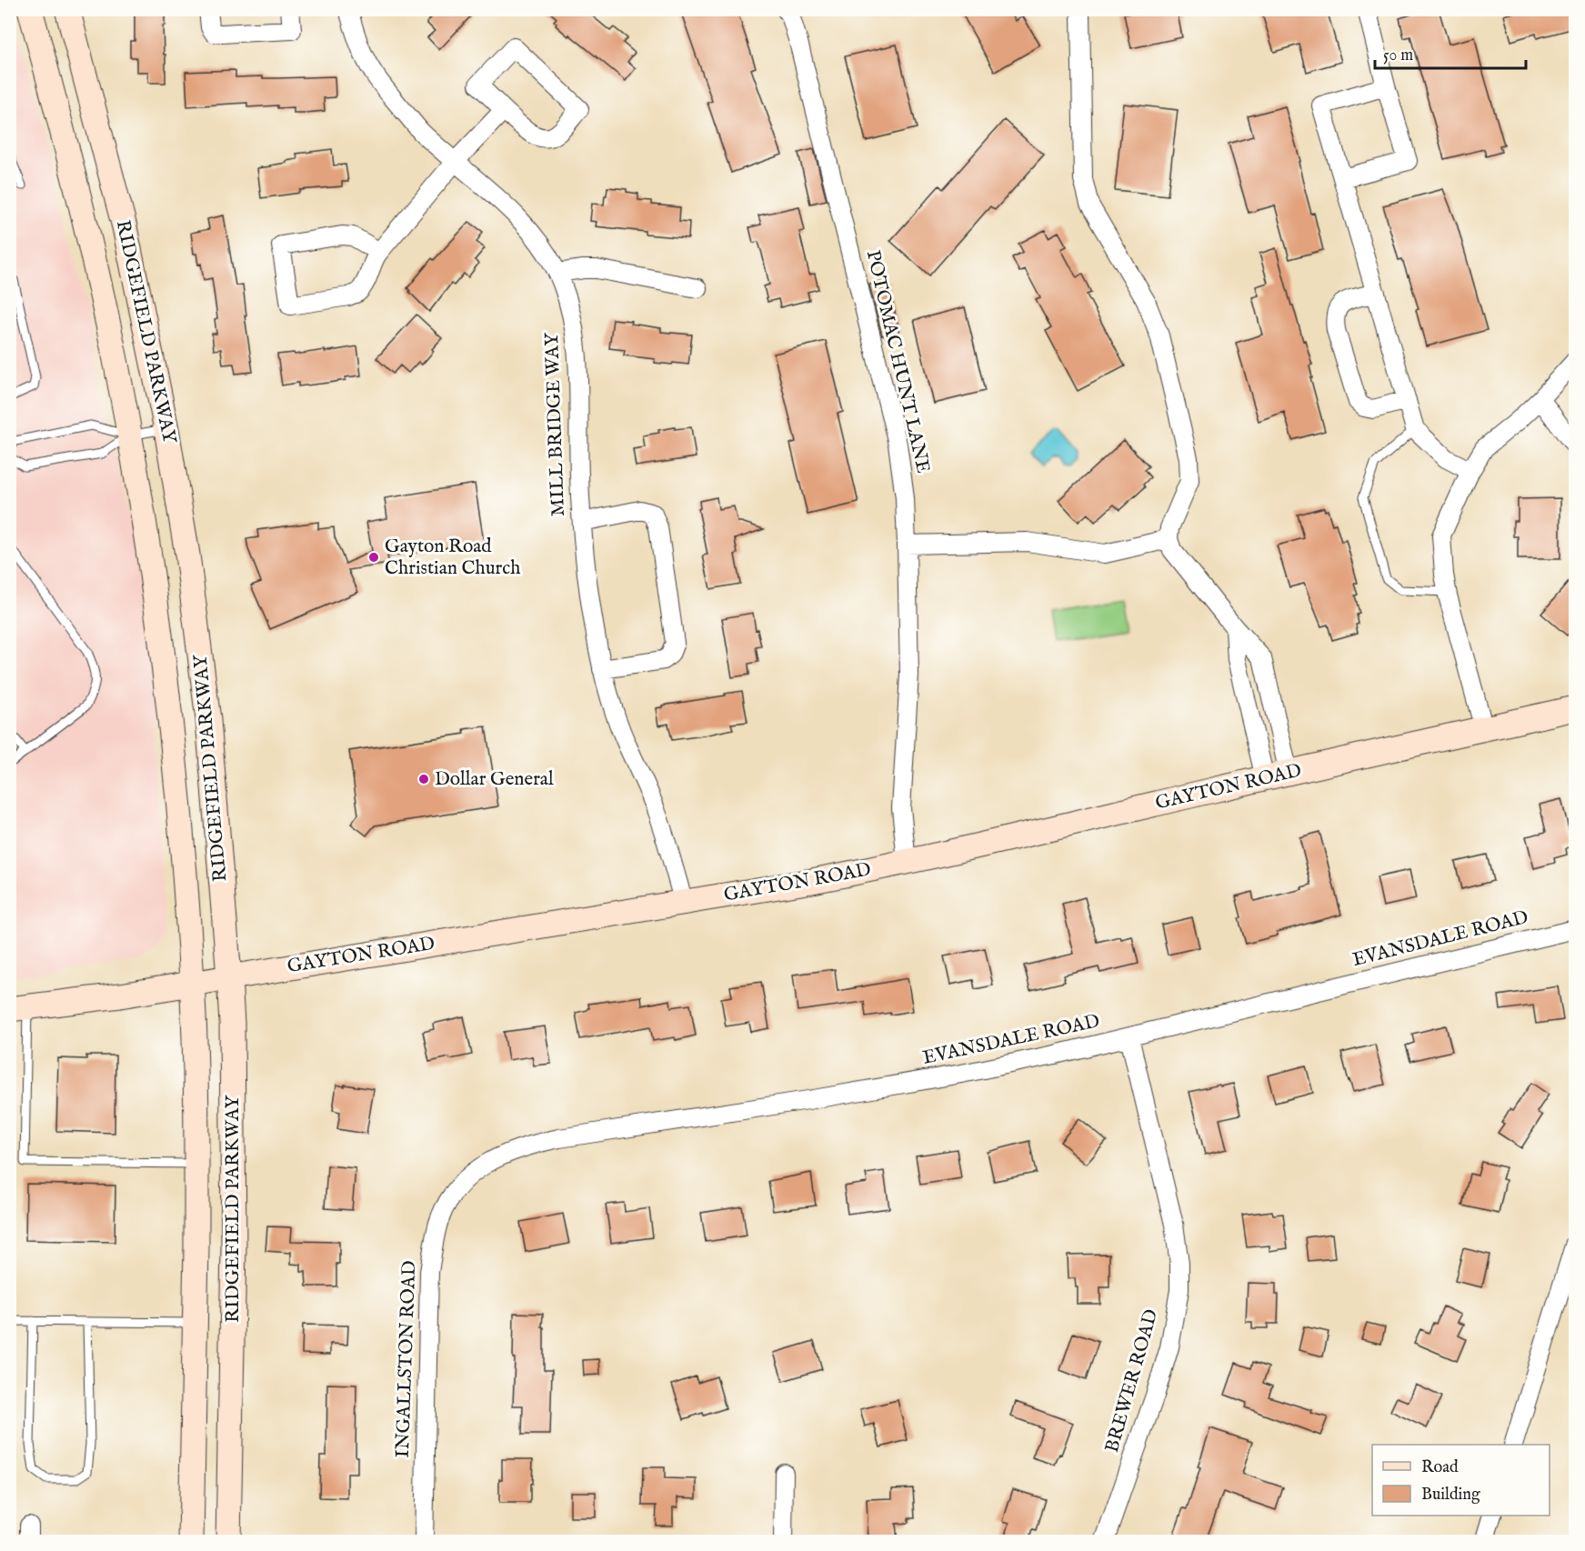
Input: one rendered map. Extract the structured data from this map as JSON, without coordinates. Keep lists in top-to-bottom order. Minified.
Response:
{"streets":{"main road":["RIDGEFIELD PARKWAY","GAYTON ROAD"],"street":["POTOMAC HUNT LANE","MILL BRIDGE WAY","EVANSDALE ROAD","INGALLSTON ROAD","BREWER ROAD"]},"crossings":[["RIDGEFIELD PARKWAY","GAYTON ROAD"],["POTOMAC HUNT LANE","GAYTON ROAD"],["MILL BRIDGE WAY","GAYTON ROAD"],["EVANSDALE ROAD","INGALLSTON ROAD"],["EVANSDALE ROAD","BREWER ROAD"]],"places":["Gayton Road Christian Church","Dollar General"],"legend":["Road","Building"],"scale_bar":"50 m"}
